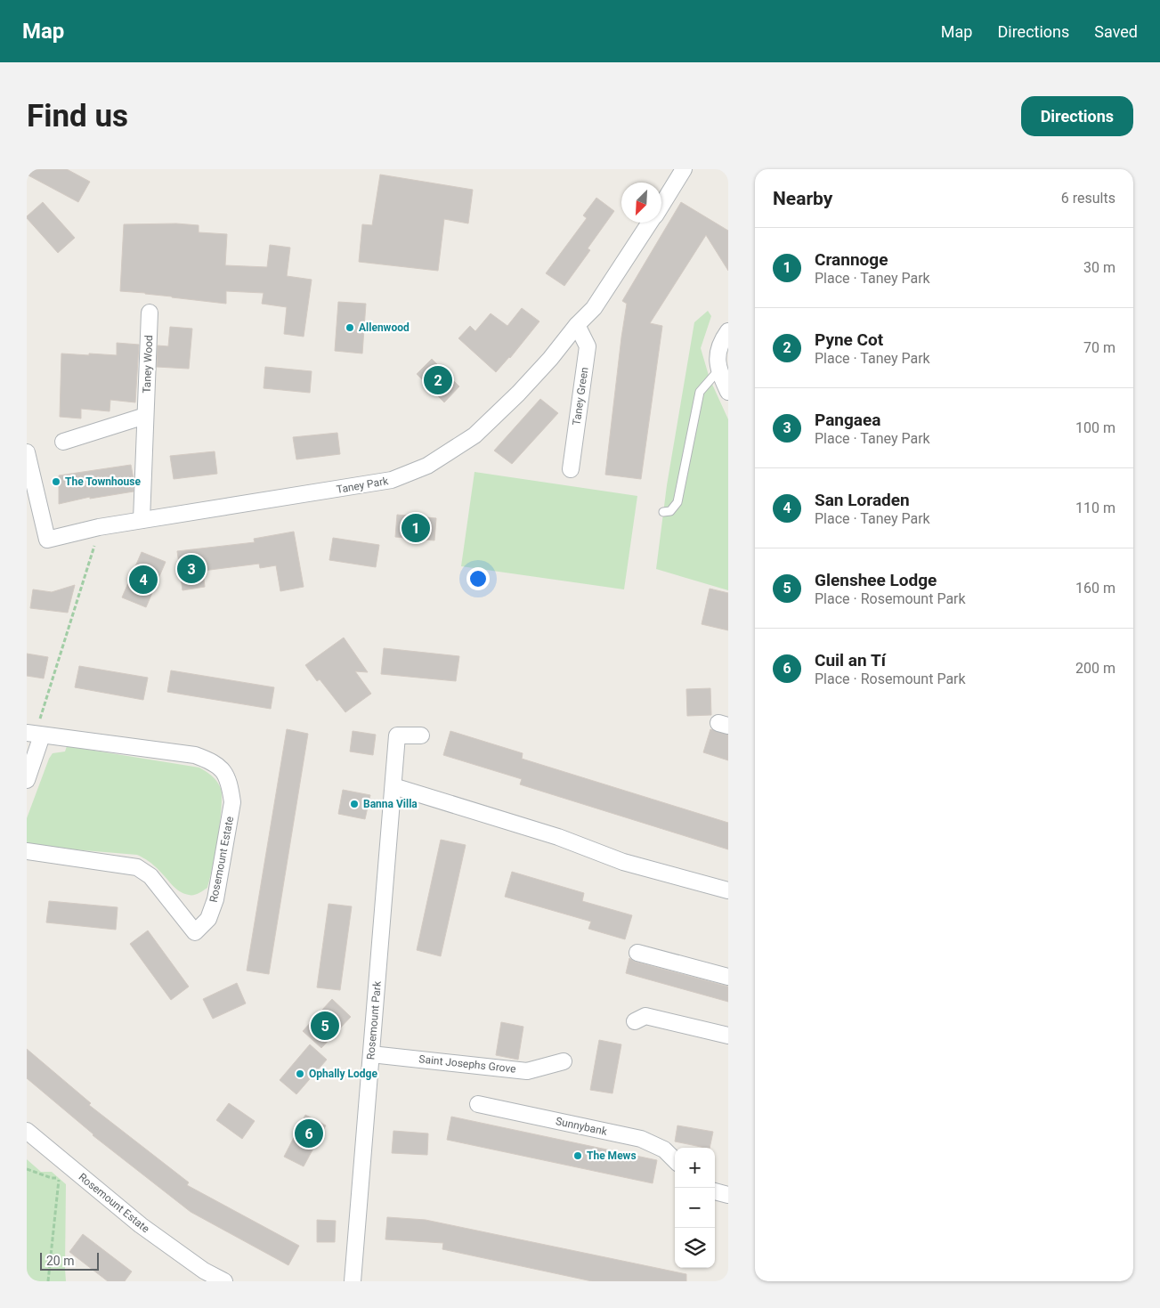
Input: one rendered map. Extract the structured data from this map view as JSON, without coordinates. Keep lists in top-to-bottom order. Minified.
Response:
{"streets":{"street":["Taney Wood","Taney Green","Taney Park","Rosemount Estate","Rosemount Park","Saint Josephs Grove","Sunnybank"]},"crossings":[["Taney Wood","Taney Park"],["Taney Green","Taney Park"],["Rosemount Park","Saint Josephs Grove"]],"places":["Allenwood","The Townhouse","Banna Villa","Ophally Lodge","The Mews"],"scale_bar":"20 m","north":"bottom left","page":{"header":"Map","nav":["Map","Directions","Saved"],"buttons":"Directions","title":"Find us","heading":["Nearby","6 results"],"list":[{"mark":"1","name":"Crannoge","note":"Place · Taney Park","value":"30 m"},{"mark":"2","name":"Pyne Cot","note":"Place · Taney Park","value":"70 m"},{"mark":"3","name":"Pangaea","note":"Place · Taney Park","value":"100 m"},{"mark":"4","name":"San Loraden","note":"Place · Taney Park","value":"110 m"},{"mark":"5","name":"Glenshee Lodge","note":"Place · Rosemount Park","value":"160 m"},{"mark":"6","name":"Cuil an Tí","note":"Place · Rosemount Park","value":"200 m"}],"pins":["2","1","3","4","5","6"],"map_buttons":["+","−"],"scale":"20 m"}}
